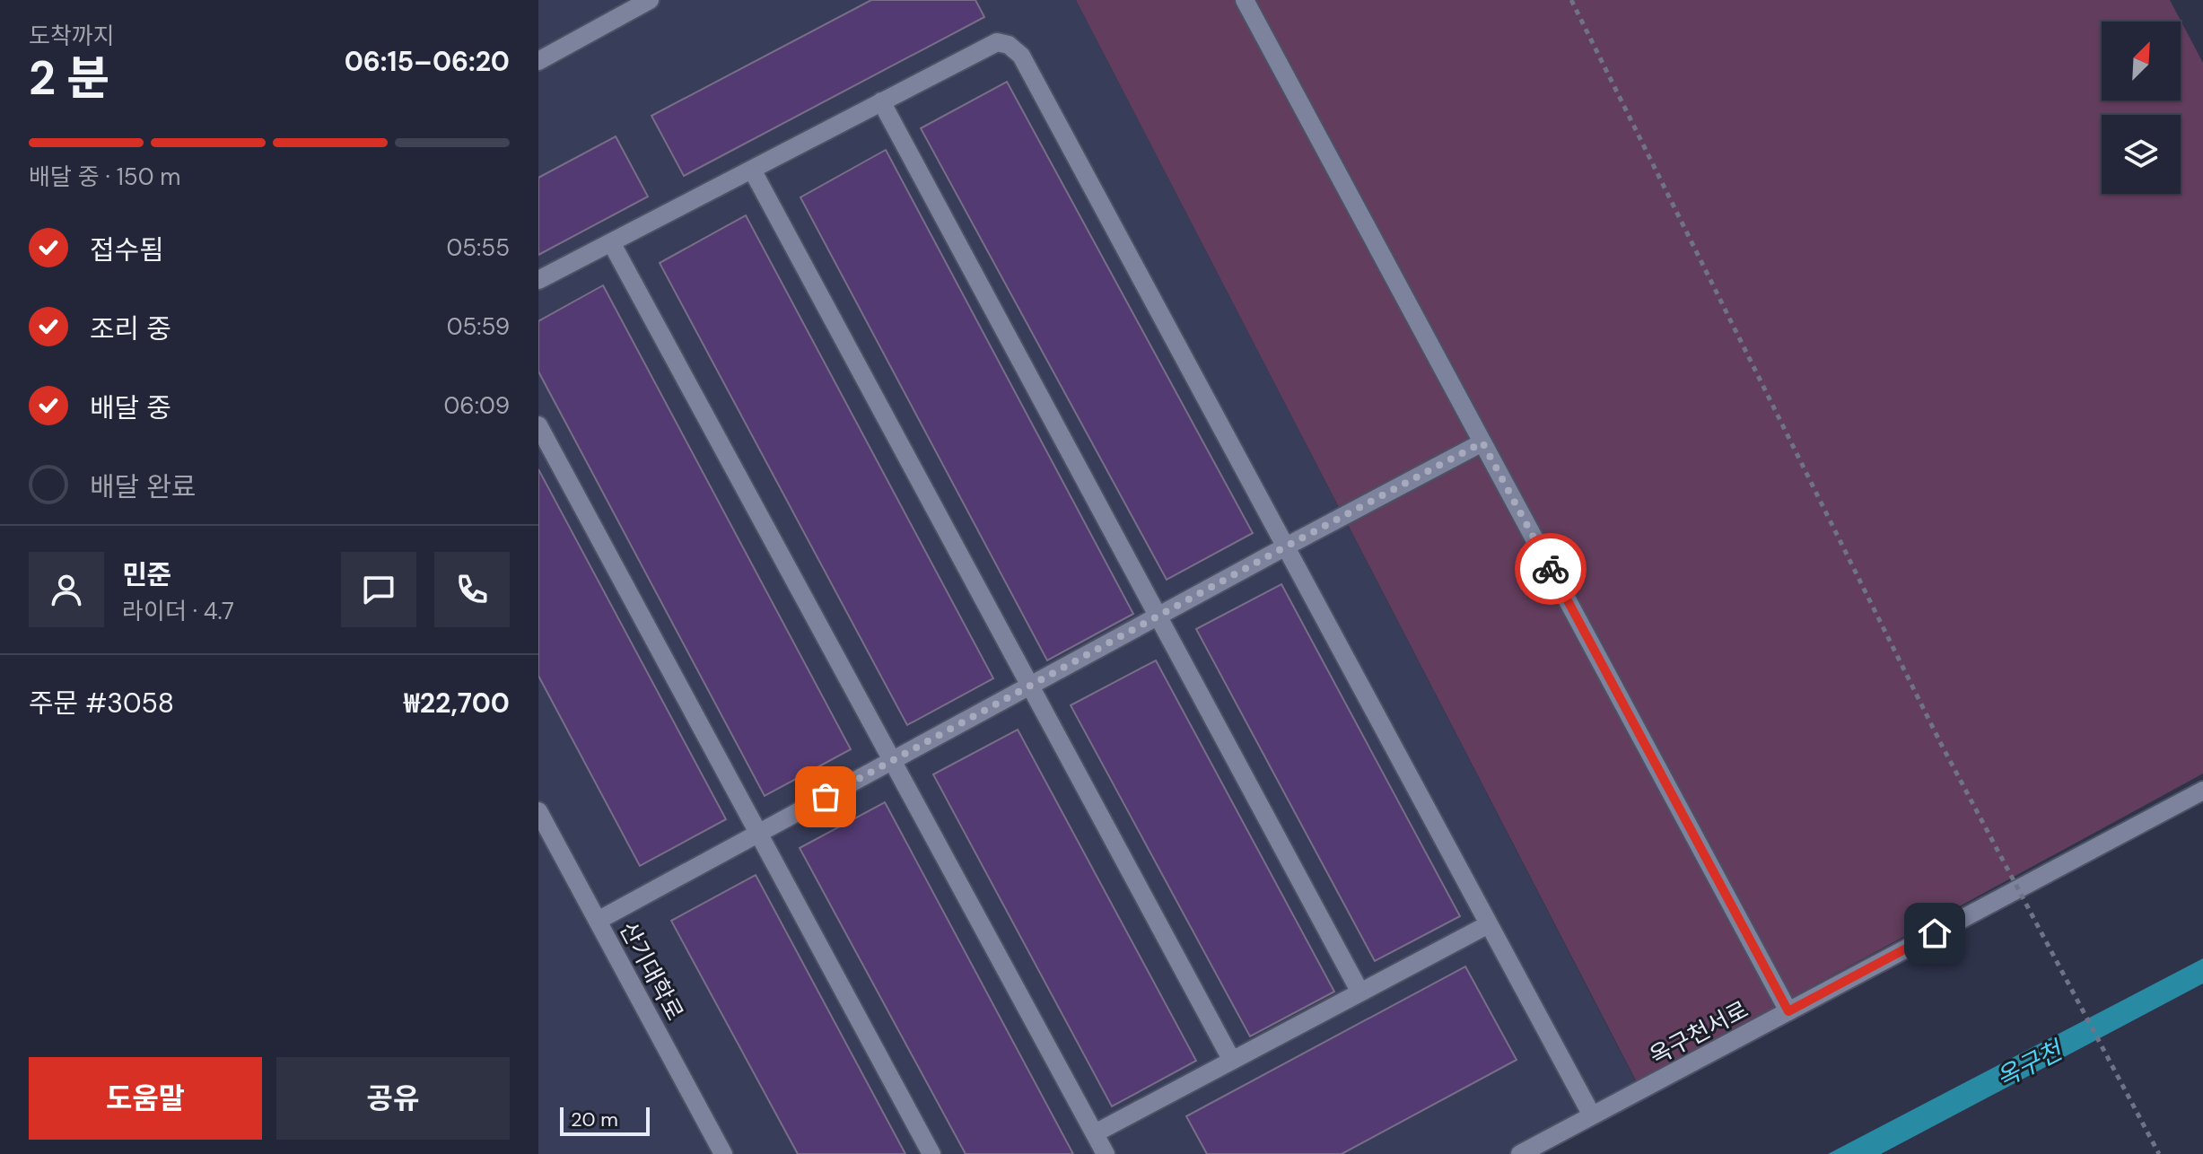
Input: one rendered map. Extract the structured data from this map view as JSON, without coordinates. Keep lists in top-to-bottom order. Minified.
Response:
{"streets":{"street":["산기대학로","옥구천서로"]},"water":["옥구천"],"scale_bar":"20 m","north":"top right","page":{"heading":["2 분","도착까지","06:15–06:20"],"panel":["민준","라이더 · 4.7","주문 #3058","₩22,700"],"bar":"배달 중 · 150 m","list":[["접수됨","05:55"],["조리 중","05:59"],["배달 중","06:09"],"배달 완료"],"buttons":["도움말","공유"],"scale":"20 m"}}
